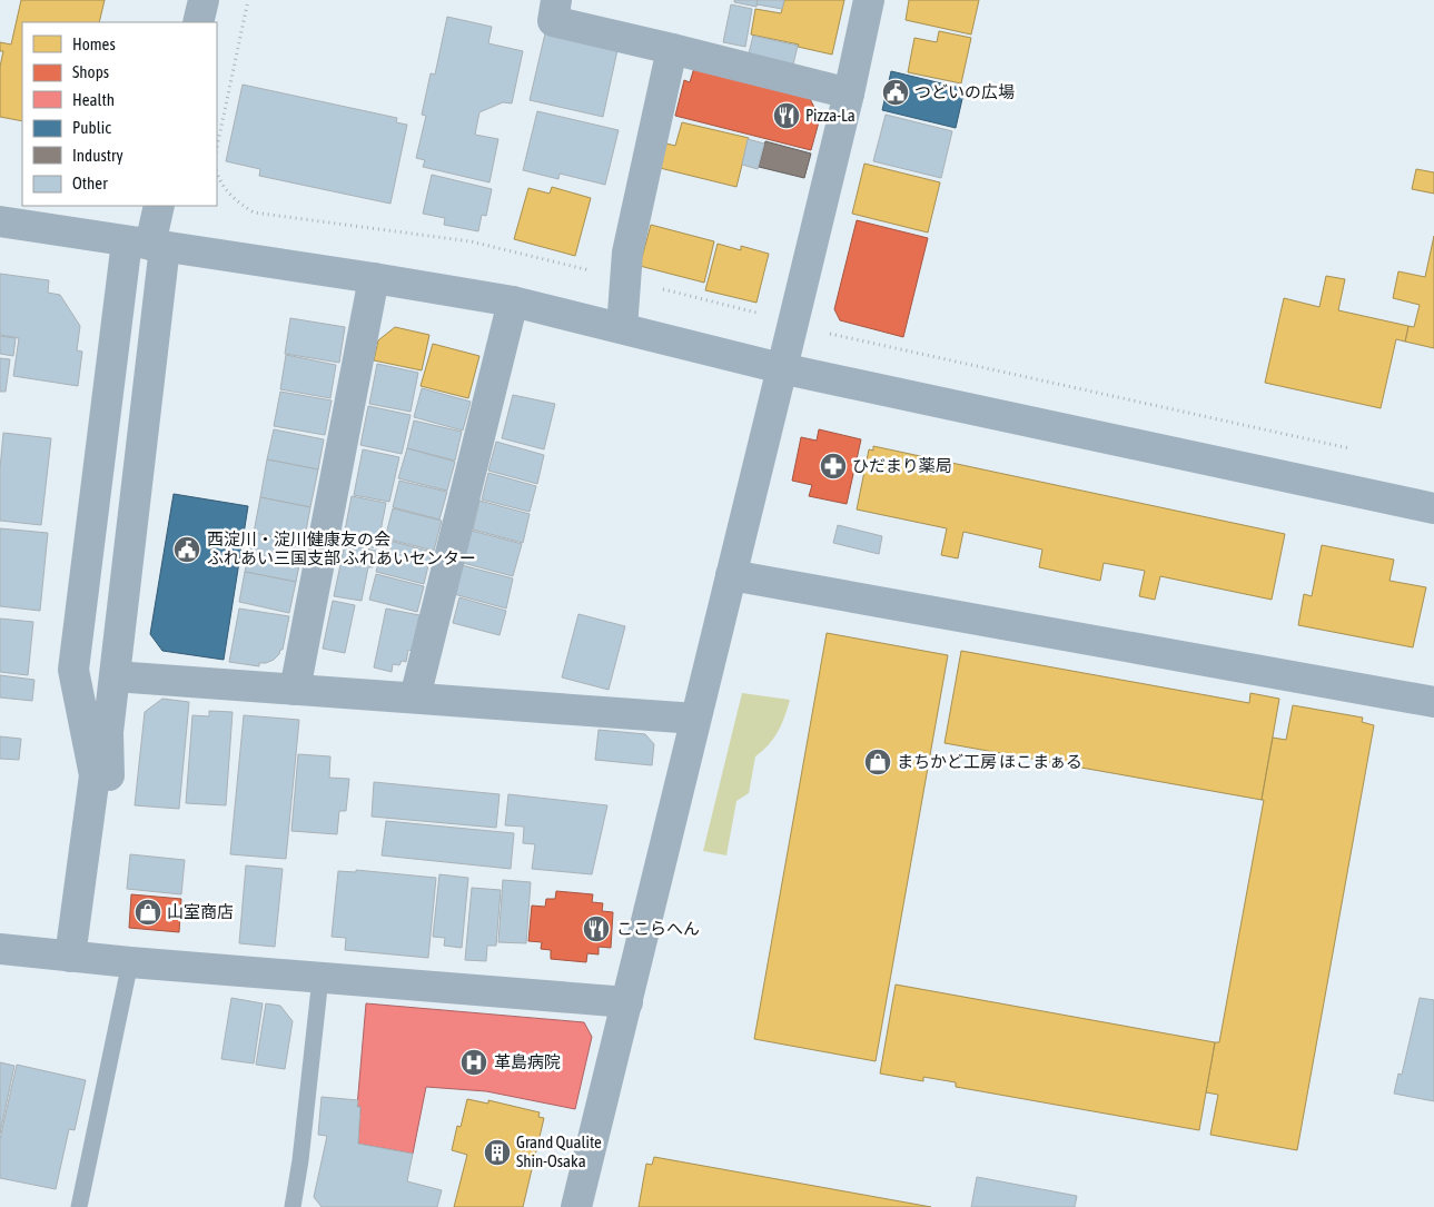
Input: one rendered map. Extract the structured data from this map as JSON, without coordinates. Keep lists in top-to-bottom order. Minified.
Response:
{"places":{"public building":["つどいの広場","西淀川・淀川健康友の会 ふれあい三国支部 ふれあいセンター"],"restaurant":["Pizza-La","ここらへん"],"pharmacy":["ひだまり薬局"],"shop":["まちかど工房 ほこまぁる","山室商店"],"hospital":["革島病院"],"building":["Grand Qualite Shin-Osaka"]},"legend":["Homes","Shops","Health","Public","Industry","Other"]}
